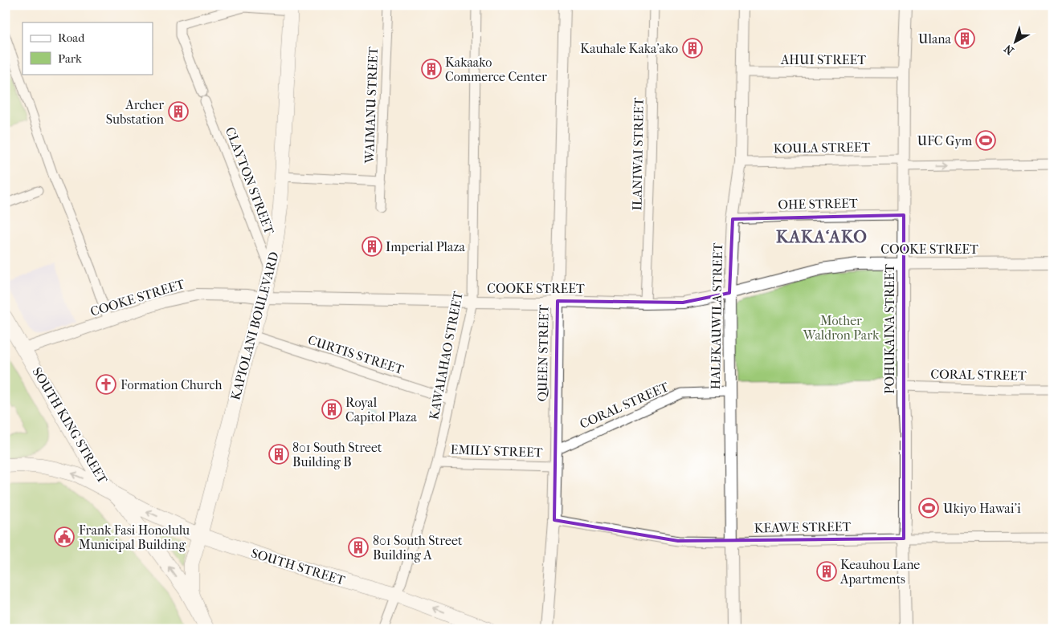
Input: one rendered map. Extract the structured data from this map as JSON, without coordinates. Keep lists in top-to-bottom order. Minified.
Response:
{"streets":{"main road":["KAPIOLANI BOULEVARD","SOUTH KING STREET","SOUTH STREET"],"street":["AHUI STREET","WAIMANU STREET","KOULA STREET","ILANIWAI STREET","CLAYTON STREET","OHE STREET","COOKE STREET","HALEKAUWILA STREET","POHUKAINA STREET","QUEEN STREET","CURTIS STREET","KAWAIAHAO STREET","CORAL STREET","EMILY STREET","KEAWE STREET"]},"crossings":[["AHUI STREET","HALEKAUWILA STREET"],["AHUI STREET","POHUKAINA STREET"],["KOULA STREET","HALEKAUWILA STREET"],["KOULA STREET","POHUKAINA STREET"],["ILANIWAI STREET","COOKE STREET"],["CLAYTON STREET","KAPIOLANI BOULEVARD"],["OHE STREET","HALEKAUWILA STREET"],["OHE STREET","POHUKAINA STREET"],["COOKE STREET","HALEKAUWILA STREET"],["COOKE STREET","KAPIOLANI BOULEVARD"],["COOKE STREET","POHUKAINA STREET"],["COOKE STREET","QUEEN STREET"],["COOKE STREET","KAWAIAHAO STREET"],["COOKE STREET","SOUTH KING STREET"],["HALEKAUWILA STREET","CORAL STREET"],["HALEKAUWILA STREET","KEAWE STREET"],["KAPIOLANI BOULEVARD","CURTIS STREET"],["KAPIOLANI BOULEVARD","SOUTH KING STREET"],["KAPIOLANI BOULEVARD","SOUTH STREET"],["POHUKAINA STREET","CORAL STREET"],["POHUKAINA STREET","KEAWE STREET"],["QUEEN STREET","CORAL STREET"],["QUEEN STREET","EMILY STREET"],["QUEEN STREET","KEAWE STREET"],["CURTIS STREET","KAWAIAHAO STREET"],["KAWAIAHAO STREET","EMILY STREET"],["KAWAIAHAO STREET","SOUTH STREET"],["SOUTH KING STREET","SOUTH STREET"]],"one_way":["KOULA STREET","SOUTH KING STREET","SOUTH STREET"],"districts":["KAKA‘AKO"],"parks":["Mother Waldron Park"],"places":{"building":["Ulana","Kauhale Kaka'ako","Kakaako Commerce Center","Archer Substation","Imperial Plaza","Royal Capitol Plaza","801 South Street Building B","801 South Street Building A","Keauhou Lane Apartments"],"sports":["UFC Gym","Ukiyo Hawai'i"],"church":["Formation Church"],"public building":["Frank Fasi Honolulu Municipal Building"]},"legend":["Road","Park"],"north":"bottom left"}
